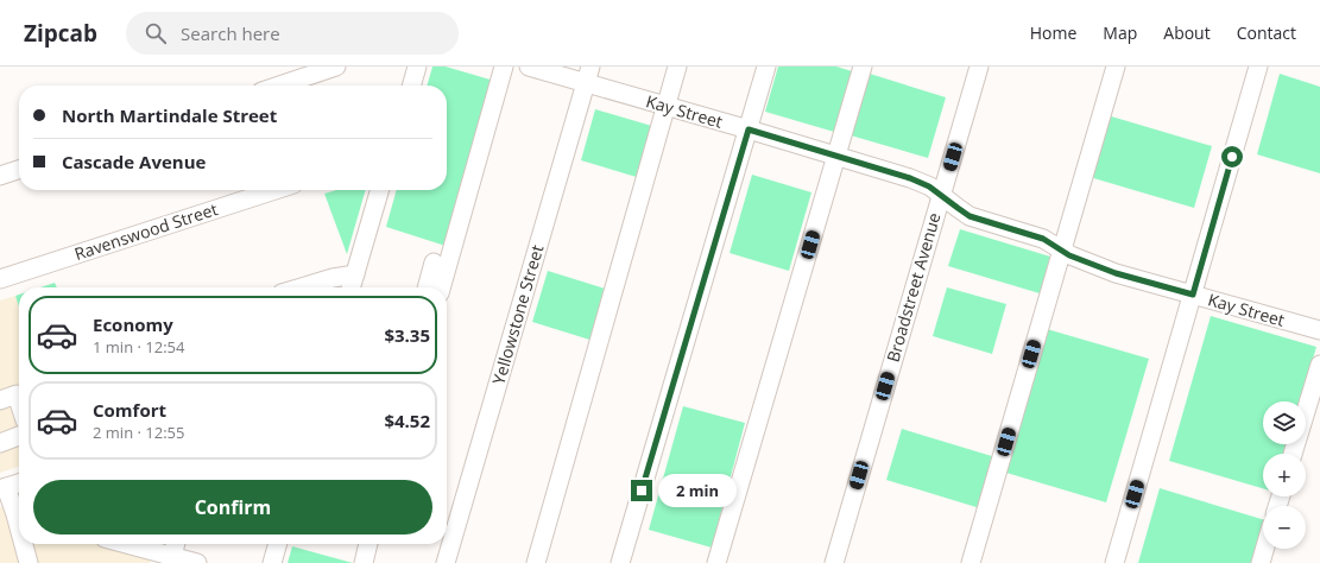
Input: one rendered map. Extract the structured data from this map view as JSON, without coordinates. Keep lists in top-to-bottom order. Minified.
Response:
{"streets":{"street":["Kay Street","Ravenswood Street","Broadstreet Avenue","Yellowstone Street"]},"crossings":[["Kay Street","Broadstreet Avenue"],["Kay Street","Yellowstone Street"]],"page":{"header":"Zipcab","search":"Search here","nav":["Home","Map","About","Contact"],"banner":["North Martindale Street","Cascade Avenue"],"list":[{"name":"Economy","note":"1 min · 12:54","value":"$3.35"},{"name":"Comfort","note":"2 min · 12:55","value":"$4.52"}],"map_buttons":["+","−"],"buttons":"Confirm","bubble":"2 min"}}
